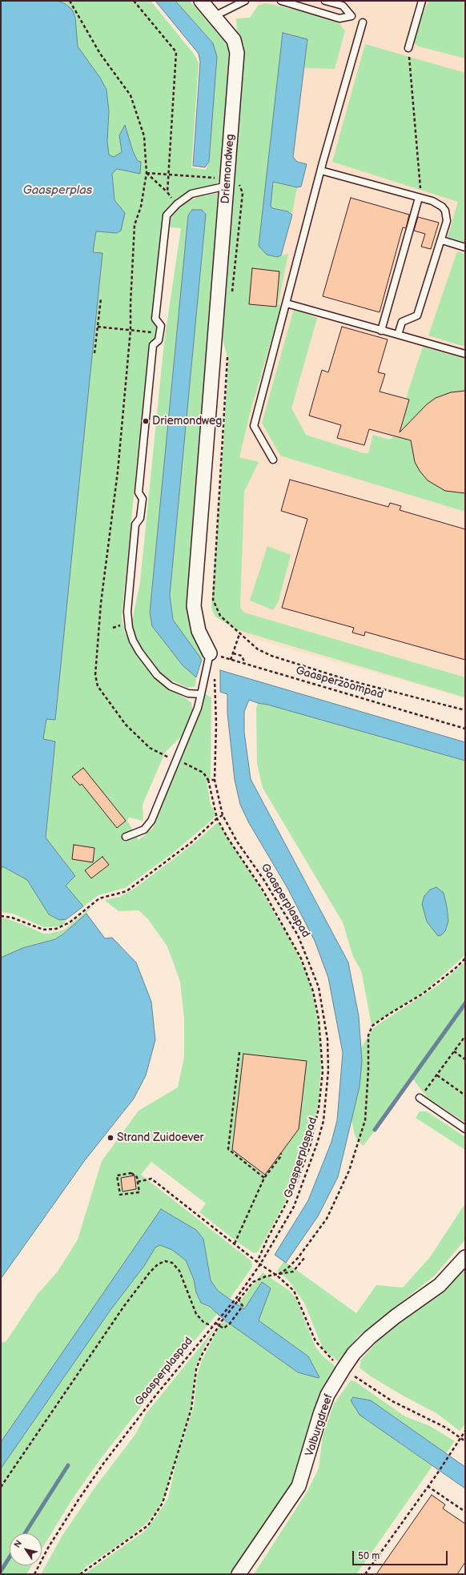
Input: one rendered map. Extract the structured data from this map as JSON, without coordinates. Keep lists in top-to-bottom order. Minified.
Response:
{"streets":{"street":["Driemondweg","Valburgdreef"],"path":["Gaasperzoompad","Gaasperplaspad"]},"crossings":[["Driemondweg","Gaasperzoompad"]],"water":["Gaasperplas"],"places":["Driemondweg","Strand Zuidoever"],"scale_bar":"50 m","north":"top left"}
